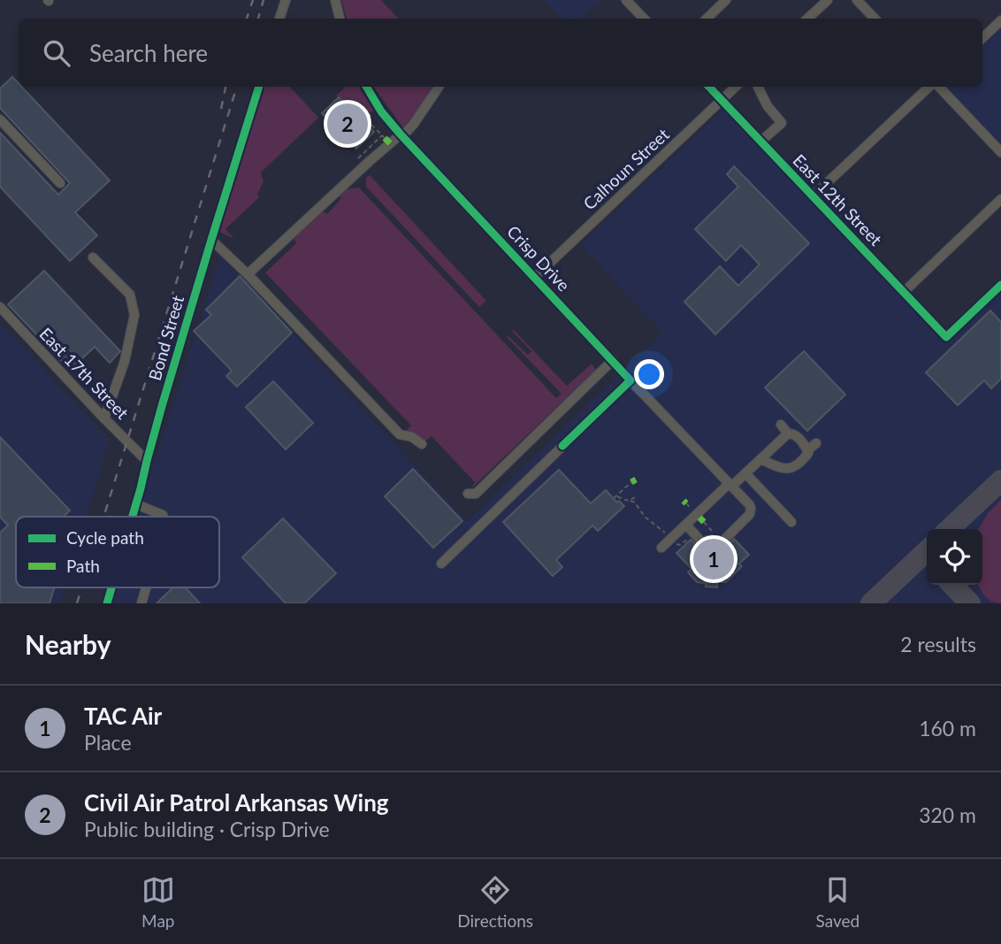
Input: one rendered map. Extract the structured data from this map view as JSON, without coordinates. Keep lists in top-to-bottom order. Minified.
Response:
{"streets":{"street":["Calhoun Street","East 12th Street","Crisp Drive","Bond Street","East 17th Street"]},"crossings":[["Calhoun Street","East 12th Street"],["Calhoun Street","Crisp Drive"],["Bond Street","East 17th Street"]],"legend":["Cycle path","Path"],"page":{"search":"Search here","pins":["2","1"],"heading":["Nearby","2 results"],"list":[{"mark":"1","name":"TAC Air","note":"Place","value":"160 m"},{"mark":"2","name":"Civil Air Patrol Arkansas Wing","note":"Public building · Crisp Drive","value":"320 m"}],"nav":["Map","Directions","Saved"]}}
